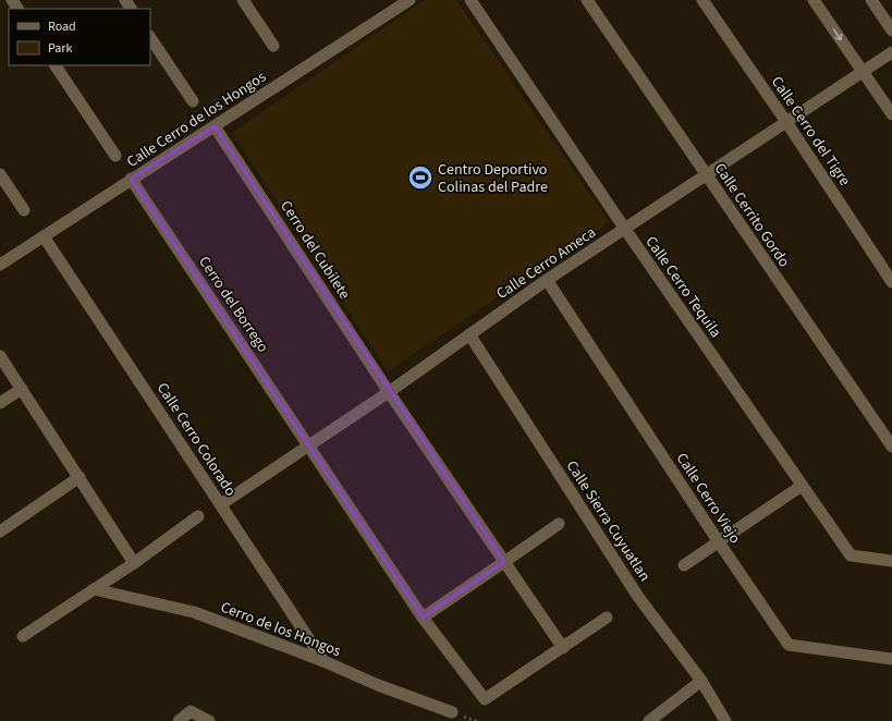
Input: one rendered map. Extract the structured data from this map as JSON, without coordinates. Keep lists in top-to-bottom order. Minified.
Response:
{"streets":{"street":["Calle Cerro de los Hongos","Calle Cerro del Tigre","Calle Cerrito Gordo","Cerro del Cubilete","Calle Cerro Ameca","Calle Cerro Tequila","Cerro del Borrego","Calle Cerro Colorado","Calle Cerro Viejo","Calle Sierra Cuyuatlan","Cerro de los Hongos"]},"crossings":[["Calle Cerro de los Hongos","Cerro del Cubilete"],["Calle Cerro de los Hongos","Cerro del Borrego"],["Calle Cerro de los Hongos","Calle Cerro Colorado"],["Calle Cerro del Tigre","Calle Cerro Ameca"],["Calle Cerrito Gordo","Calle Cerro Ameca"],["Cerro del Cubilete","Calle Cerro Ameca"],["Cerro del Cubilete","Cerro del Borrego"],["Calle Cerro Ameca","Calle Cerro Tequila"],["Calle Cerro Ameca","Cerro del Borrego"],["Calle Cerro Ameca","Calle Cerro Colorado"],["Calle Cerro Ameca","Calle Cerro Viejo"],["Calle Cerro Ameca","Calle Sierra Cuyuatlan"],["Calle Cerro Colorado","Cerro de los Hongos"]],"places":{"sports":["Centro Deportivo Colinas del Padre"]},"legend":["Road","Park"]}
